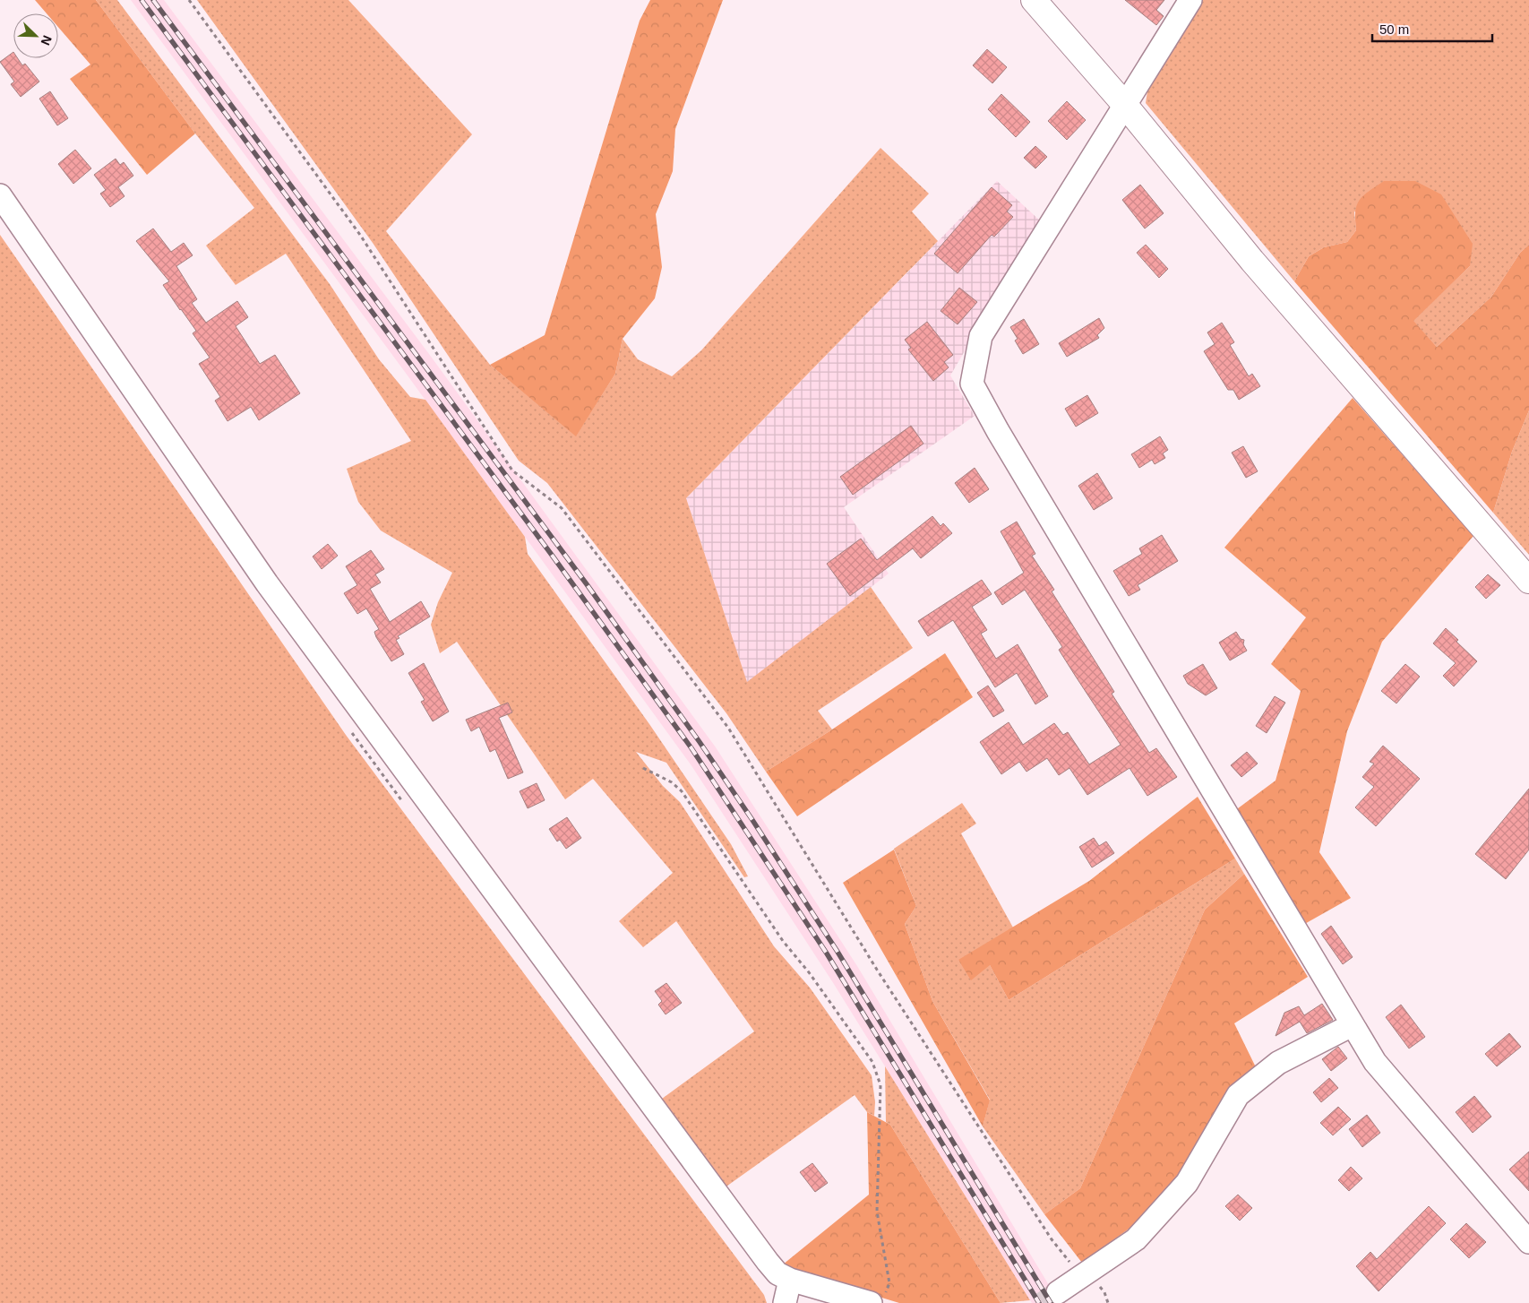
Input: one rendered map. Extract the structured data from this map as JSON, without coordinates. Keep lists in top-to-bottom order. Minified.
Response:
{"scale_bar":"50 m","north":"bottom right"}
